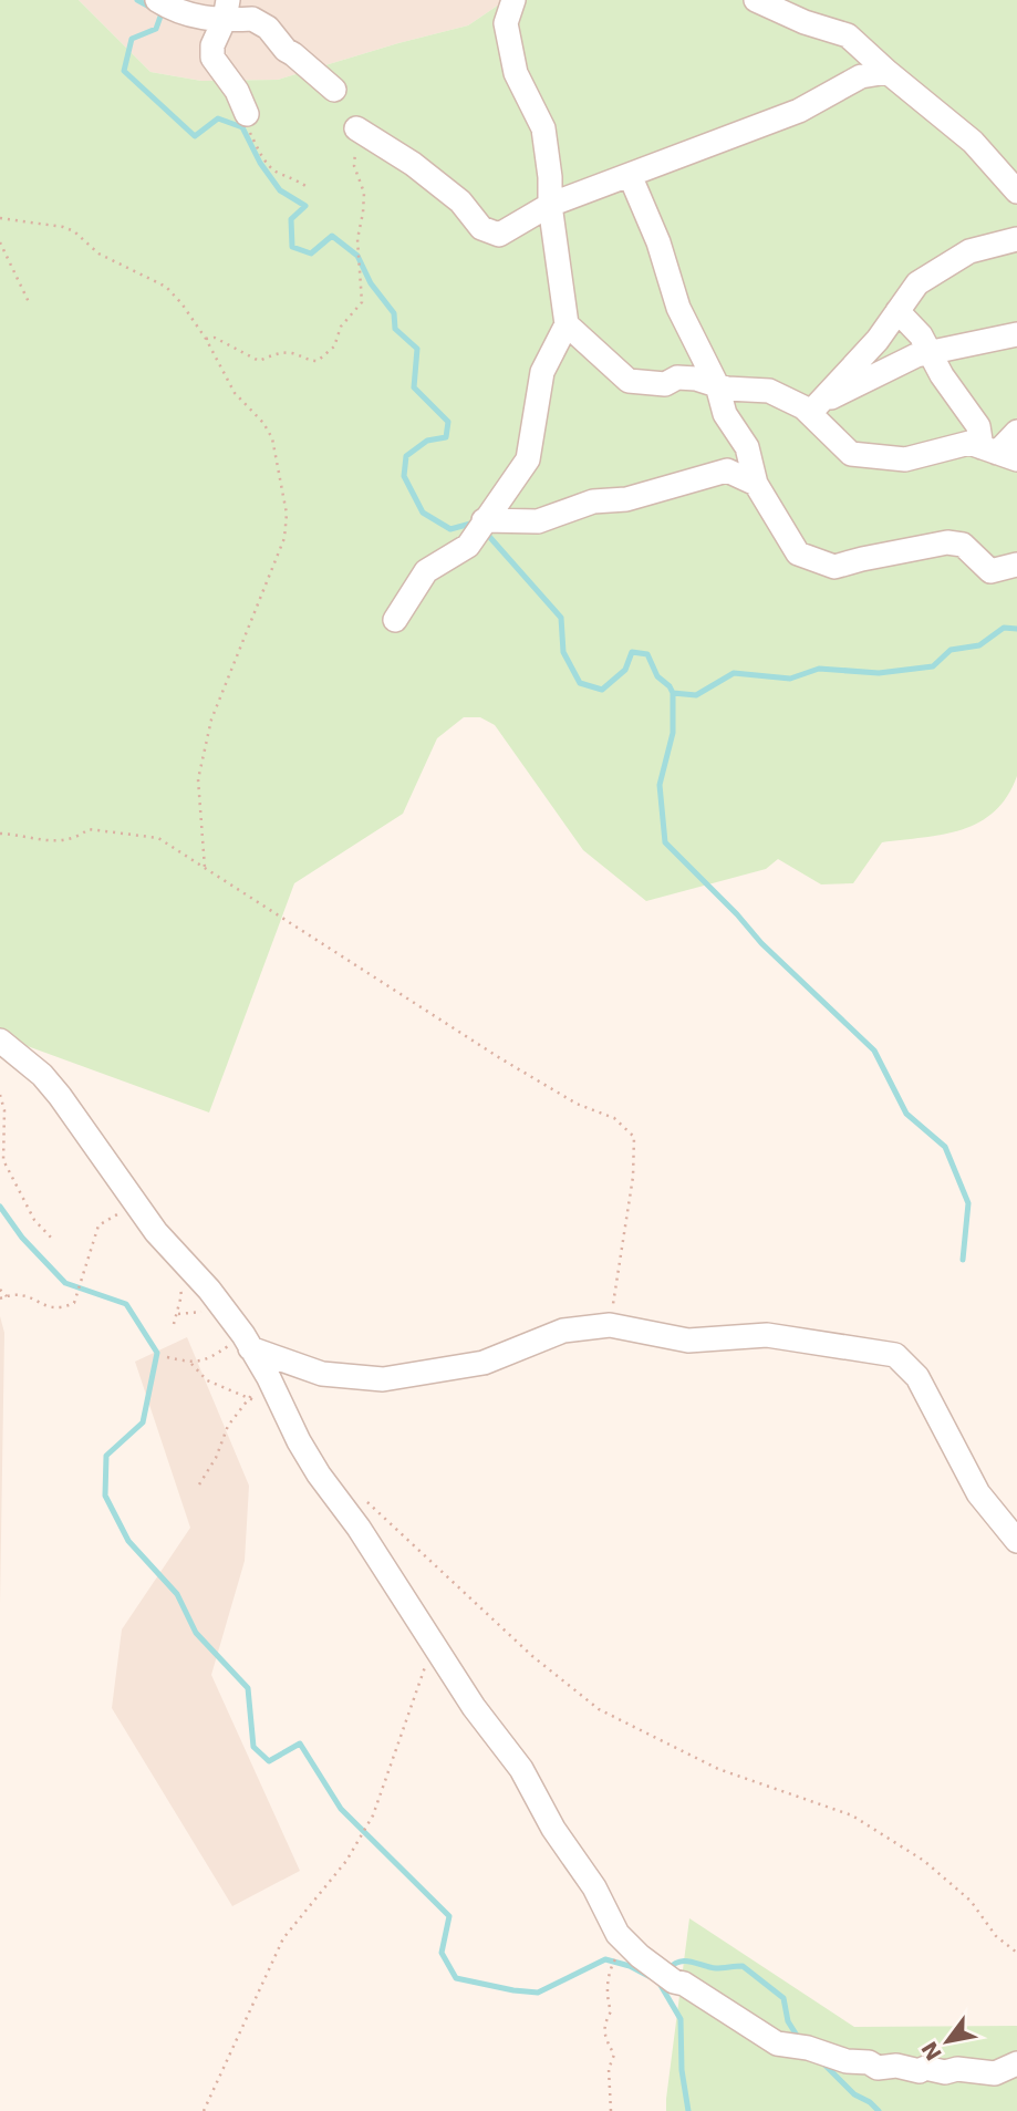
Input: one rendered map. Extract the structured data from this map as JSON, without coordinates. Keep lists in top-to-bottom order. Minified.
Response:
{"north":"bottom left"}
